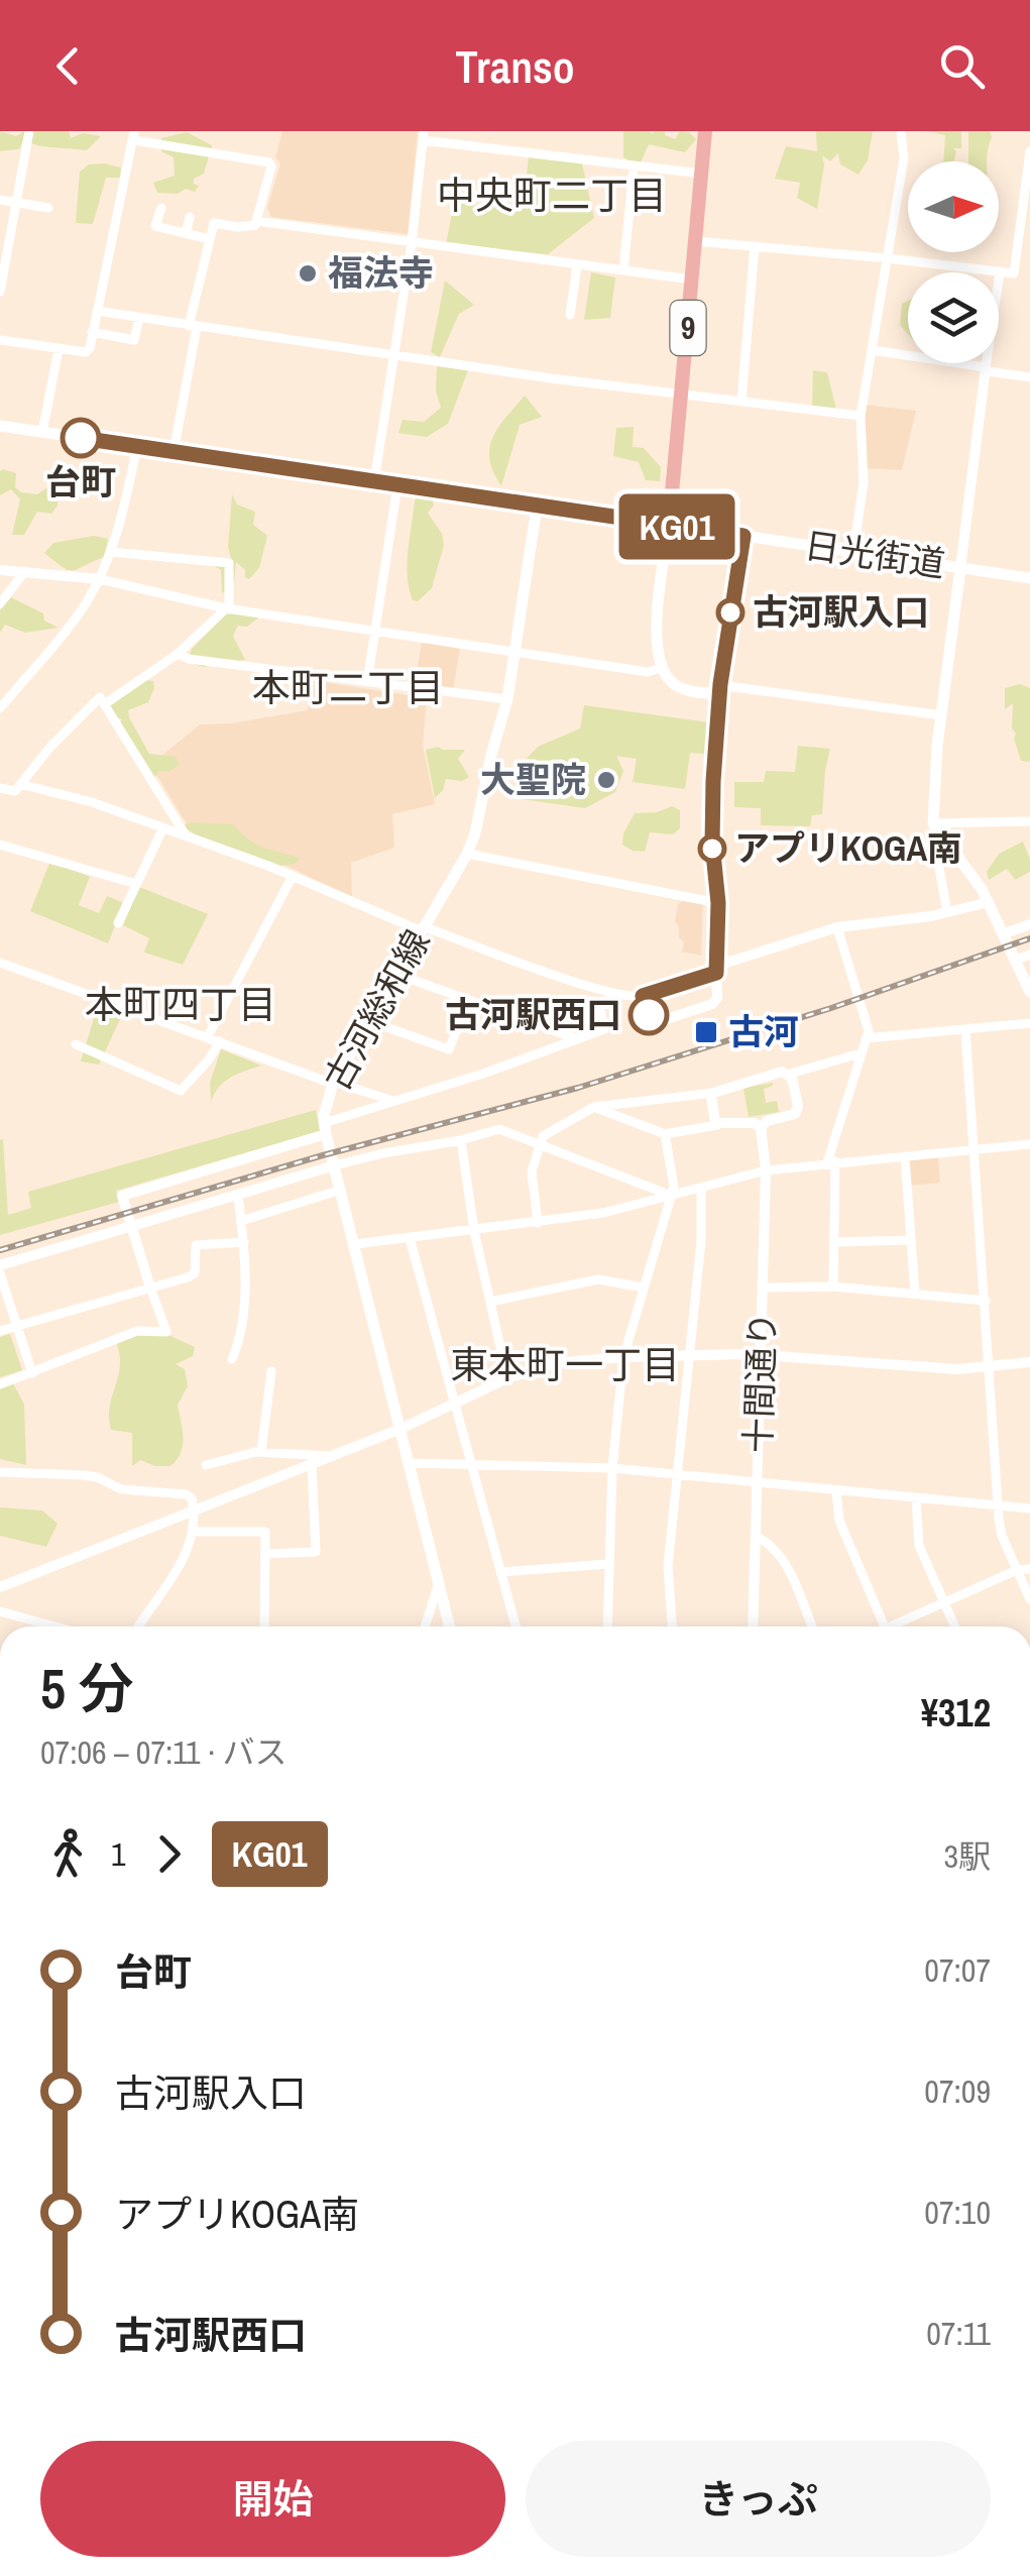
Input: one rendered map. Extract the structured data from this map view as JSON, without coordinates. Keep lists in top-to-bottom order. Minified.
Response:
{"streets":{"main road":["9","日光街道","古河総和線"],"street":["十間通り"]},"crossings":[["9","日光街道"],["日光街道","古河総和線"]],"districts":["中央町二丁目","本町二丁目","本町四丁目","東本町一丁目"],"places":{"other":["福法寺","台町","古河駅入口","大聖院","アプリKOGA南","古河駅西口"],"transit":["古河"]},"lines":["bus line KG01"],"north":"right","page":{"header":"Transo","on_map":"KG01","heading":["5 分","07:06 – 07:11 · バス","¥312"],"legs":["1","KG01","3駅"],"list":[{"name":"台町","value":"07:07"},{"name":"古河駅入口","value":"07:09"},{"name":"アプリKOGA南","value":"07:10"},{"name":"古河駅西口","value":"07:11"}],"buttons":["開始","きっぷ"]}}
